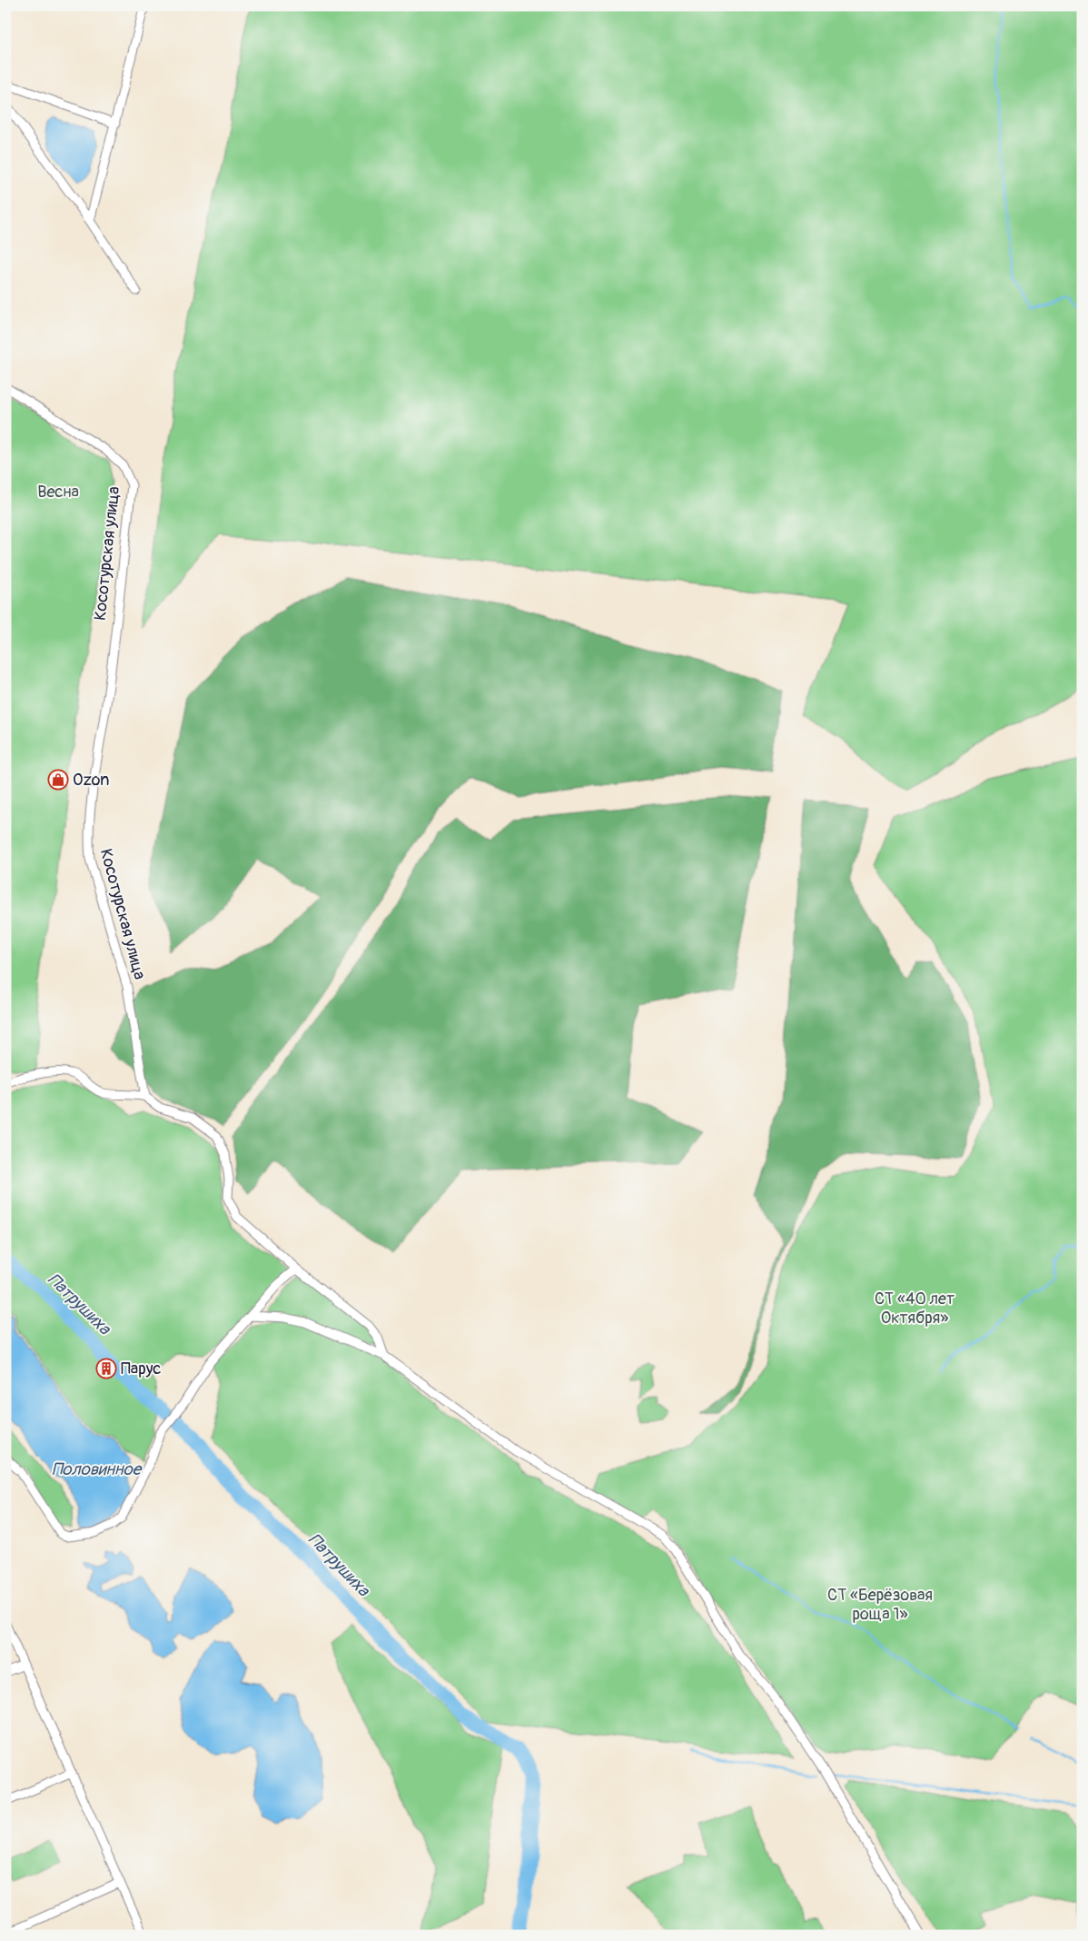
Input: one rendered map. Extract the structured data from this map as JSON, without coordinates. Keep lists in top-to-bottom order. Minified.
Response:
{"streets":{"street":["Косотурская улица"]},"water":["Патрушиха","Половинное"],"parks":["Весна","СТ «40 лет Октября»","СТ «Берёзовая роща 1»"],"places":{"shop":["Ozon"],"building":["Парус"]}}
